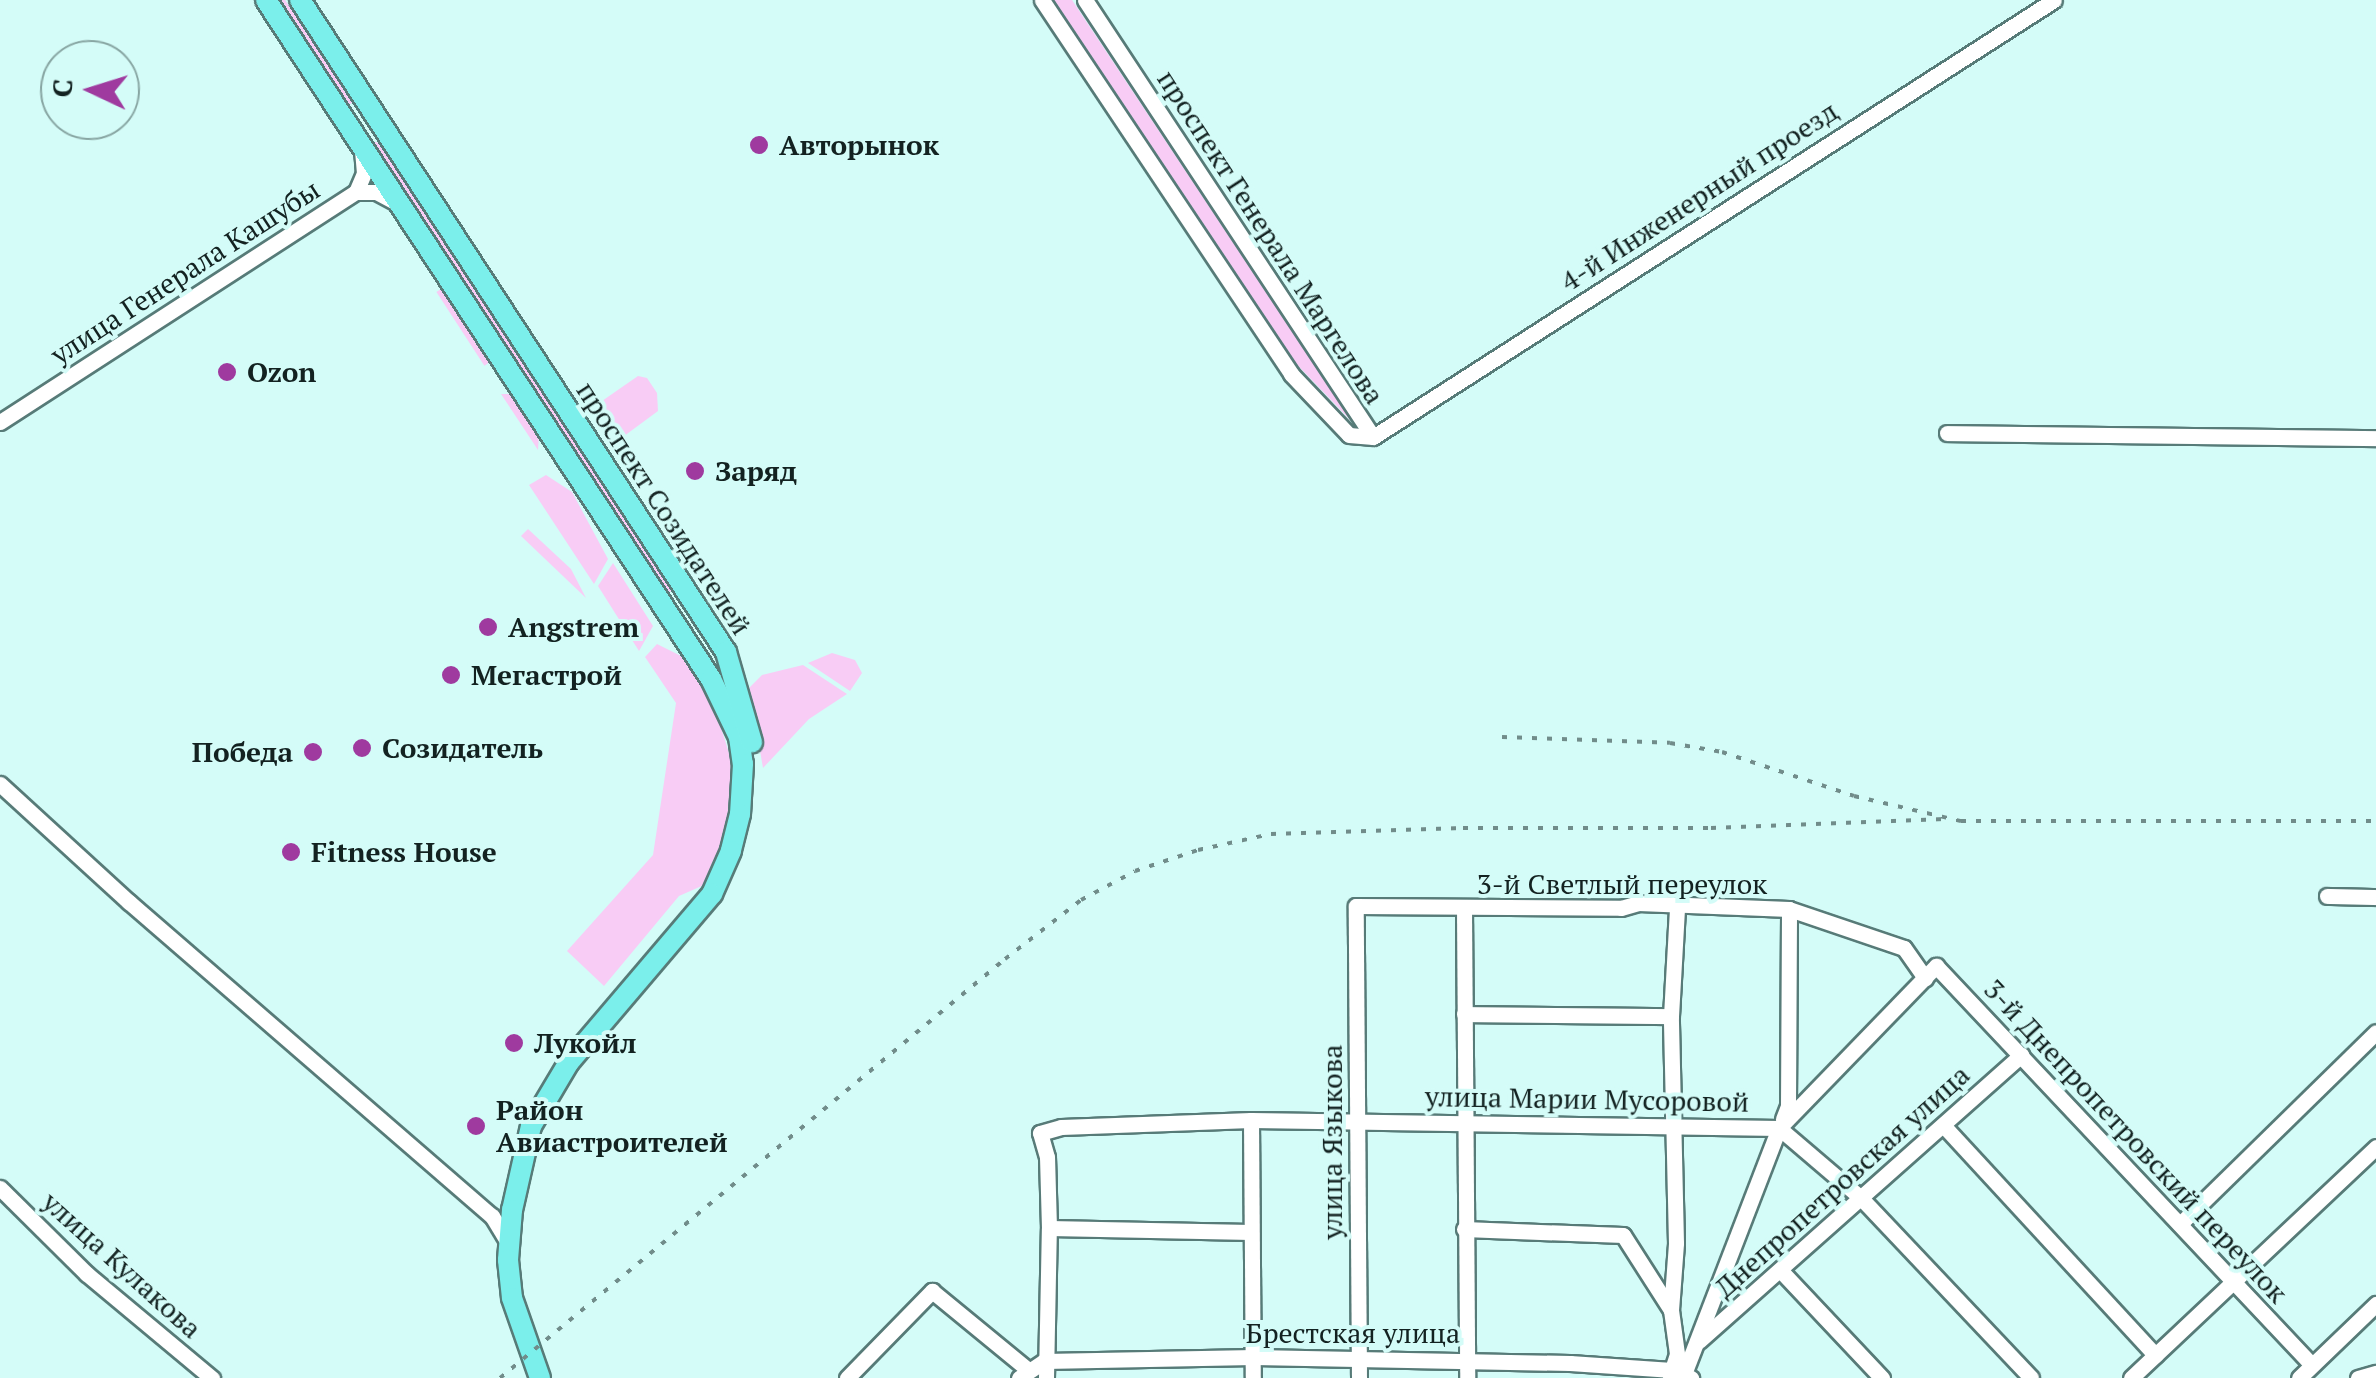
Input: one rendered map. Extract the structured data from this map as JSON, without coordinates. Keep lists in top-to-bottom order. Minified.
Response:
{"streets":{"main road":["проспект Созидателей"],"street":["4-й Инженерный проезд","проспект Генерала Маргелова","улица Генерала Кашубы","3-й Светлый переулок","улица Марии Мусоровой","3-й Днепропетровский переулок","улица Языкова","Днепропетровская улица","улица Кулакова","Брестская улица"]},"crossings":[["4-й Инженерный проезд","проспект Генерала Маргелова"],["улица Генерала Кашубы","проспект Созидателей"],["3-й Светлый переулок","3-й Днепропетровский переулок"],["3-й Светлый переулок","улица Языкова"],["улица Марии Мусоровой","улица Языкова"],["улица Марии Мусоровой","Днепропетровская улица"],["3-й Днепропетровский переулок","Днепропетровская улица"],["улица Языкова","Брестская улица"]],"places":["Авторынок","Ozon","Заряд","Angstrem","Мегастрой","Созидатель","Победа","Fitness House","Лукойл","Район Авиастроителей"],"north":"left"}
